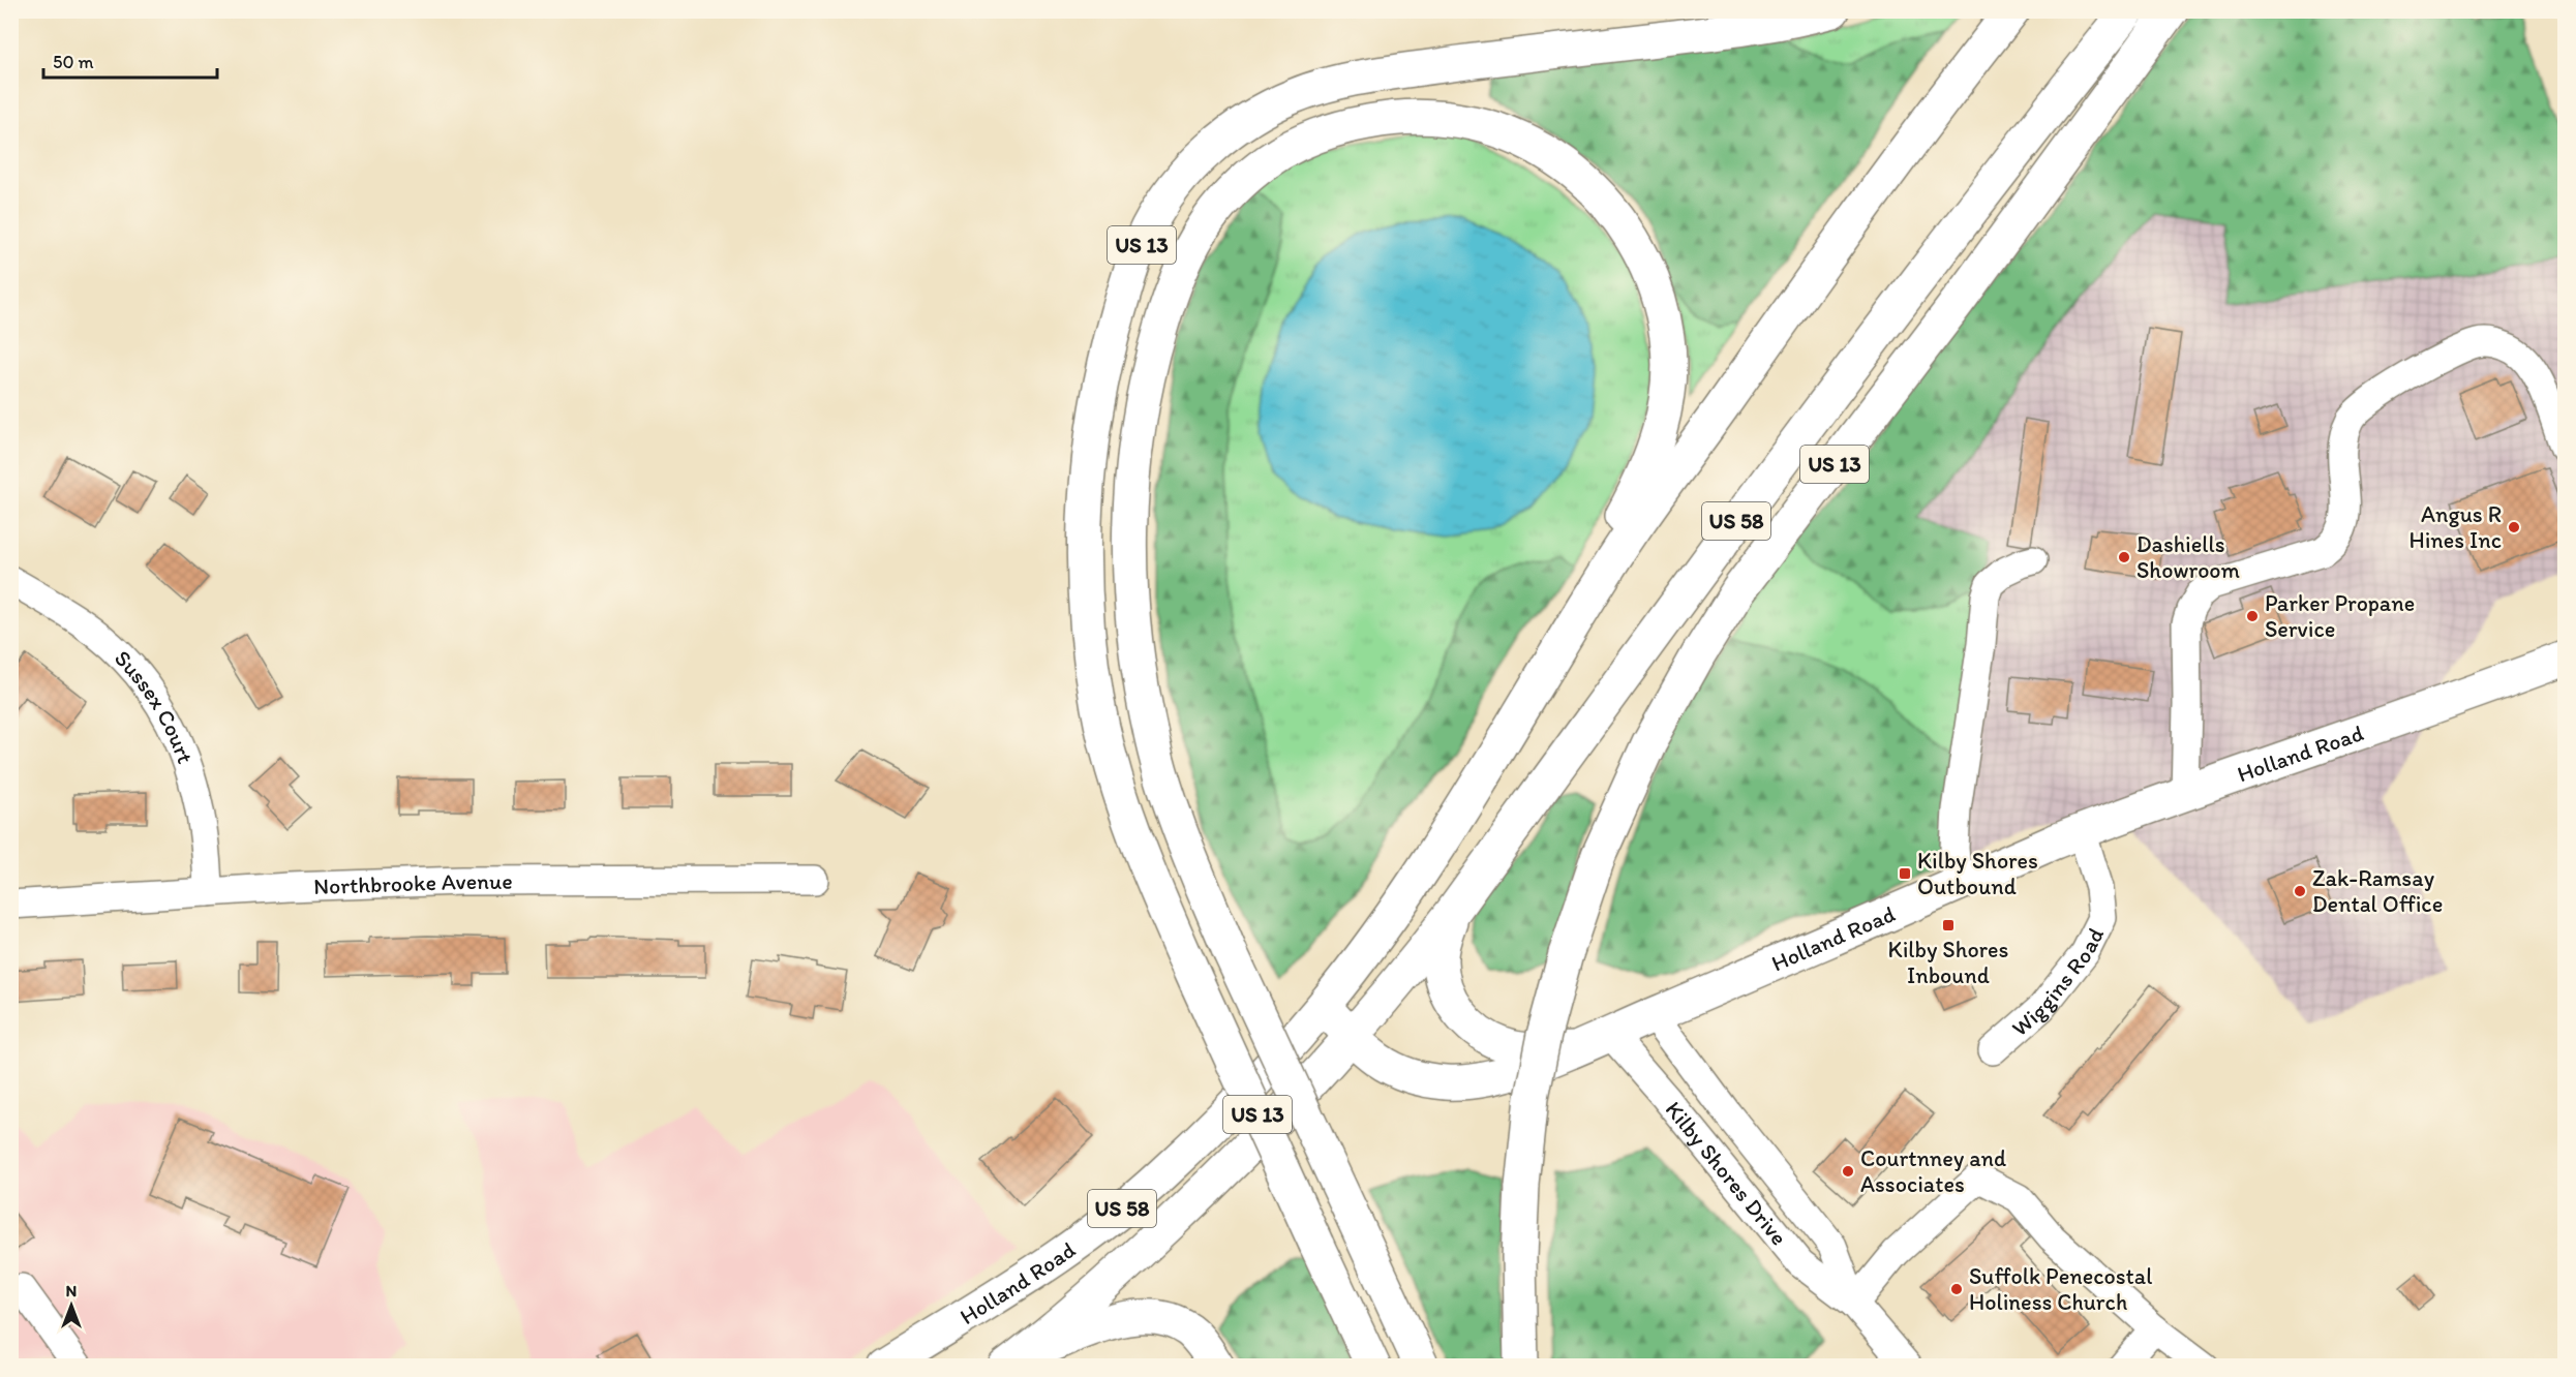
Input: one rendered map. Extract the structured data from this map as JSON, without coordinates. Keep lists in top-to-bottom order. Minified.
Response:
{"streets":{"main road":["US 13","US 58","Holland Road"],"street":["Sussex Court","Northbrooke Avenue","Wiggins Road","Kilby Shores Drive"]},"crossings":[["US 58","Holland Road"],["Sussex Court","Northbrooke Avenue"],["Holland Road","Wiggins Road"],["Holland Road","Kilby Shores Drive"]],"places":{"other":["Angus R Hines Inc","Dashiells Showroom","Parker Propane Service","Zak-Ramsay Dental Office","Courtnney and Associates","Suffolk Penecostal Holiness Church"],"transit":["Kilby Shores Outbound","Kilby Shores Inbound"]},"scale_bar":"50 m","north":"top"}
